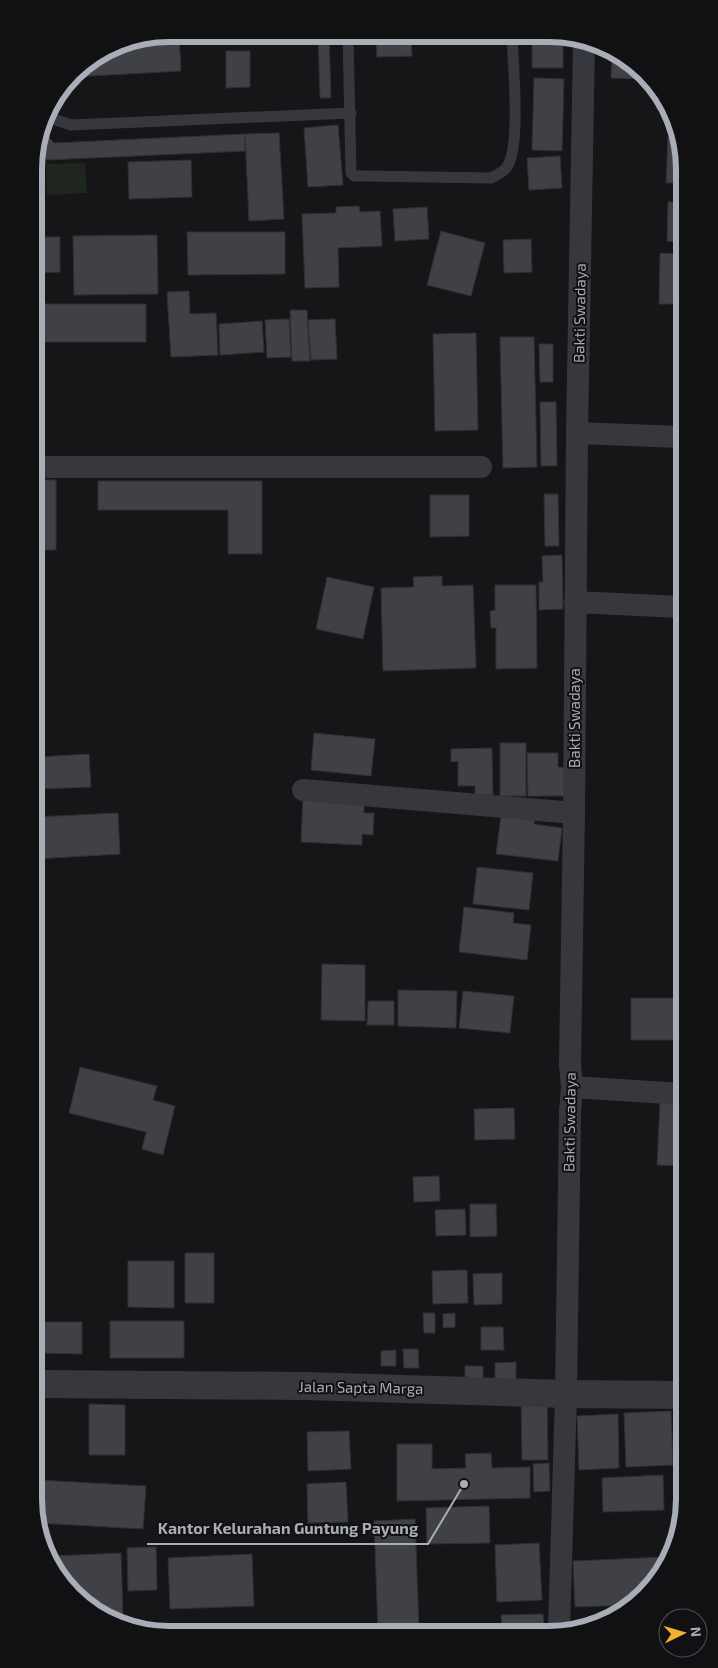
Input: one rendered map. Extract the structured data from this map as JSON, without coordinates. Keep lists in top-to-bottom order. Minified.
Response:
{"streets":{"street":["Bakti Swadaya","Jalan Sapta Marga"]},"crossings":[["Bakti Swadaya","Jalan Sapta Marga"]],"places":["Kantor Kelurahan Guntung Payung"],"north":"right"}
